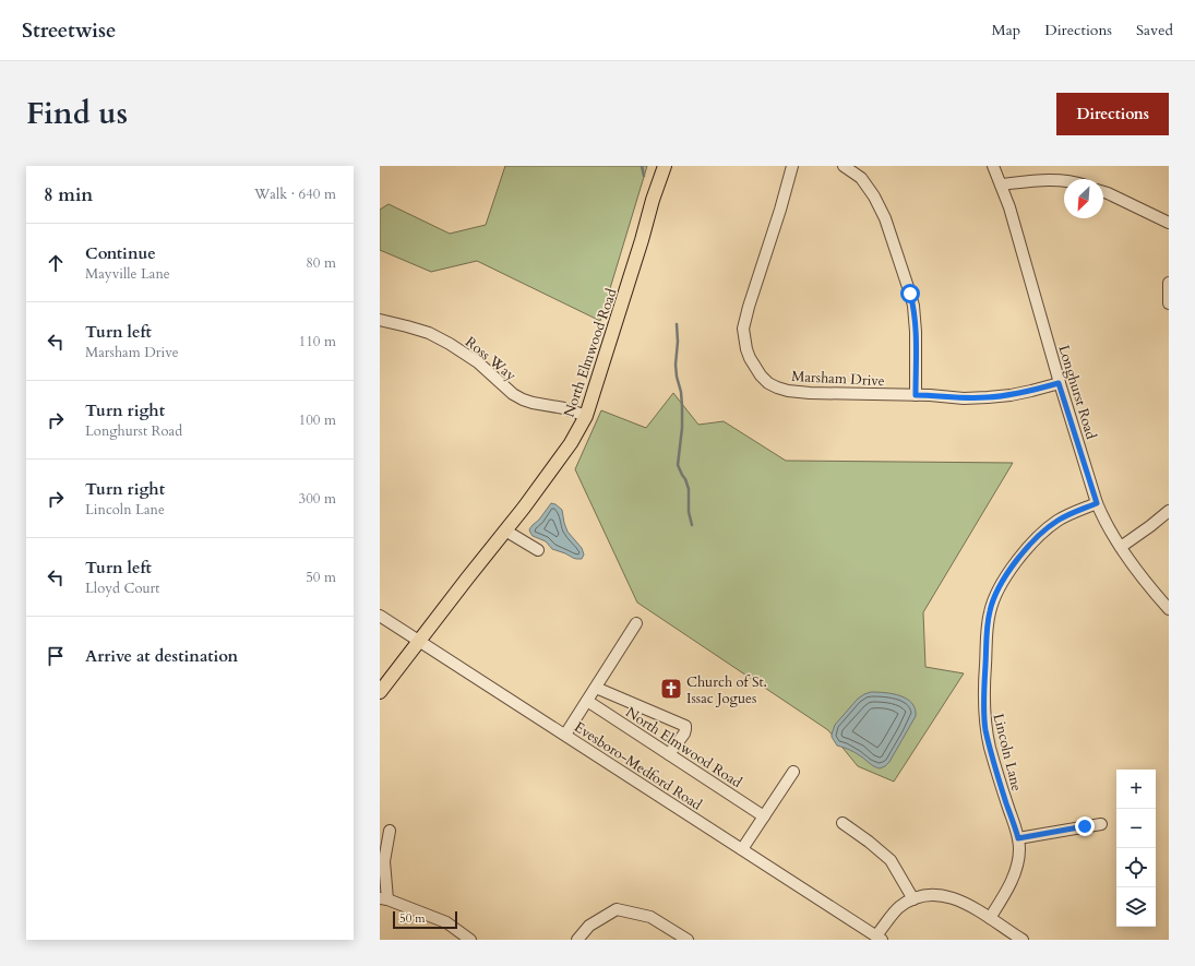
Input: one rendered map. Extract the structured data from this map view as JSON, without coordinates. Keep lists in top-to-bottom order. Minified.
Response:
{"streets":{"main road":["North Elmwood Road"],"street":["Ross Way","Marsham Drive","Longhurst Road","Lincoln Lane","Evesboro-Medford Road"]},"crossings":[["North Elmwood Road","Ross Way"],["North Elmwood Road","Evesboro-Medford Road"],["Marsham Drive","Longhurst Road"],["Longhurst Road","Lincoln Lane"]],"places":{"church":["Church of St. Issac Jogues"]},"scale_bar":"50 m","north":"bottom left","page":{"header":"Streetwise","nav":["Map","Directions","Saved"],"title":"Find us","buttons":"Directions","heading":["8 min","Walk · 640 m"],"list":[["Continue","Mayville Lane","80 m"],["Turn left","Marsham Drive","110 m"],["Turn right","Longhurst Road","100 m"],["Turn right","Lincoln Lane","300 m"],["Turn left","Lloyd Court","50 m"],"Arrive at destination"],"map_buttons":["+","−"],"scale":"50 m"}}
